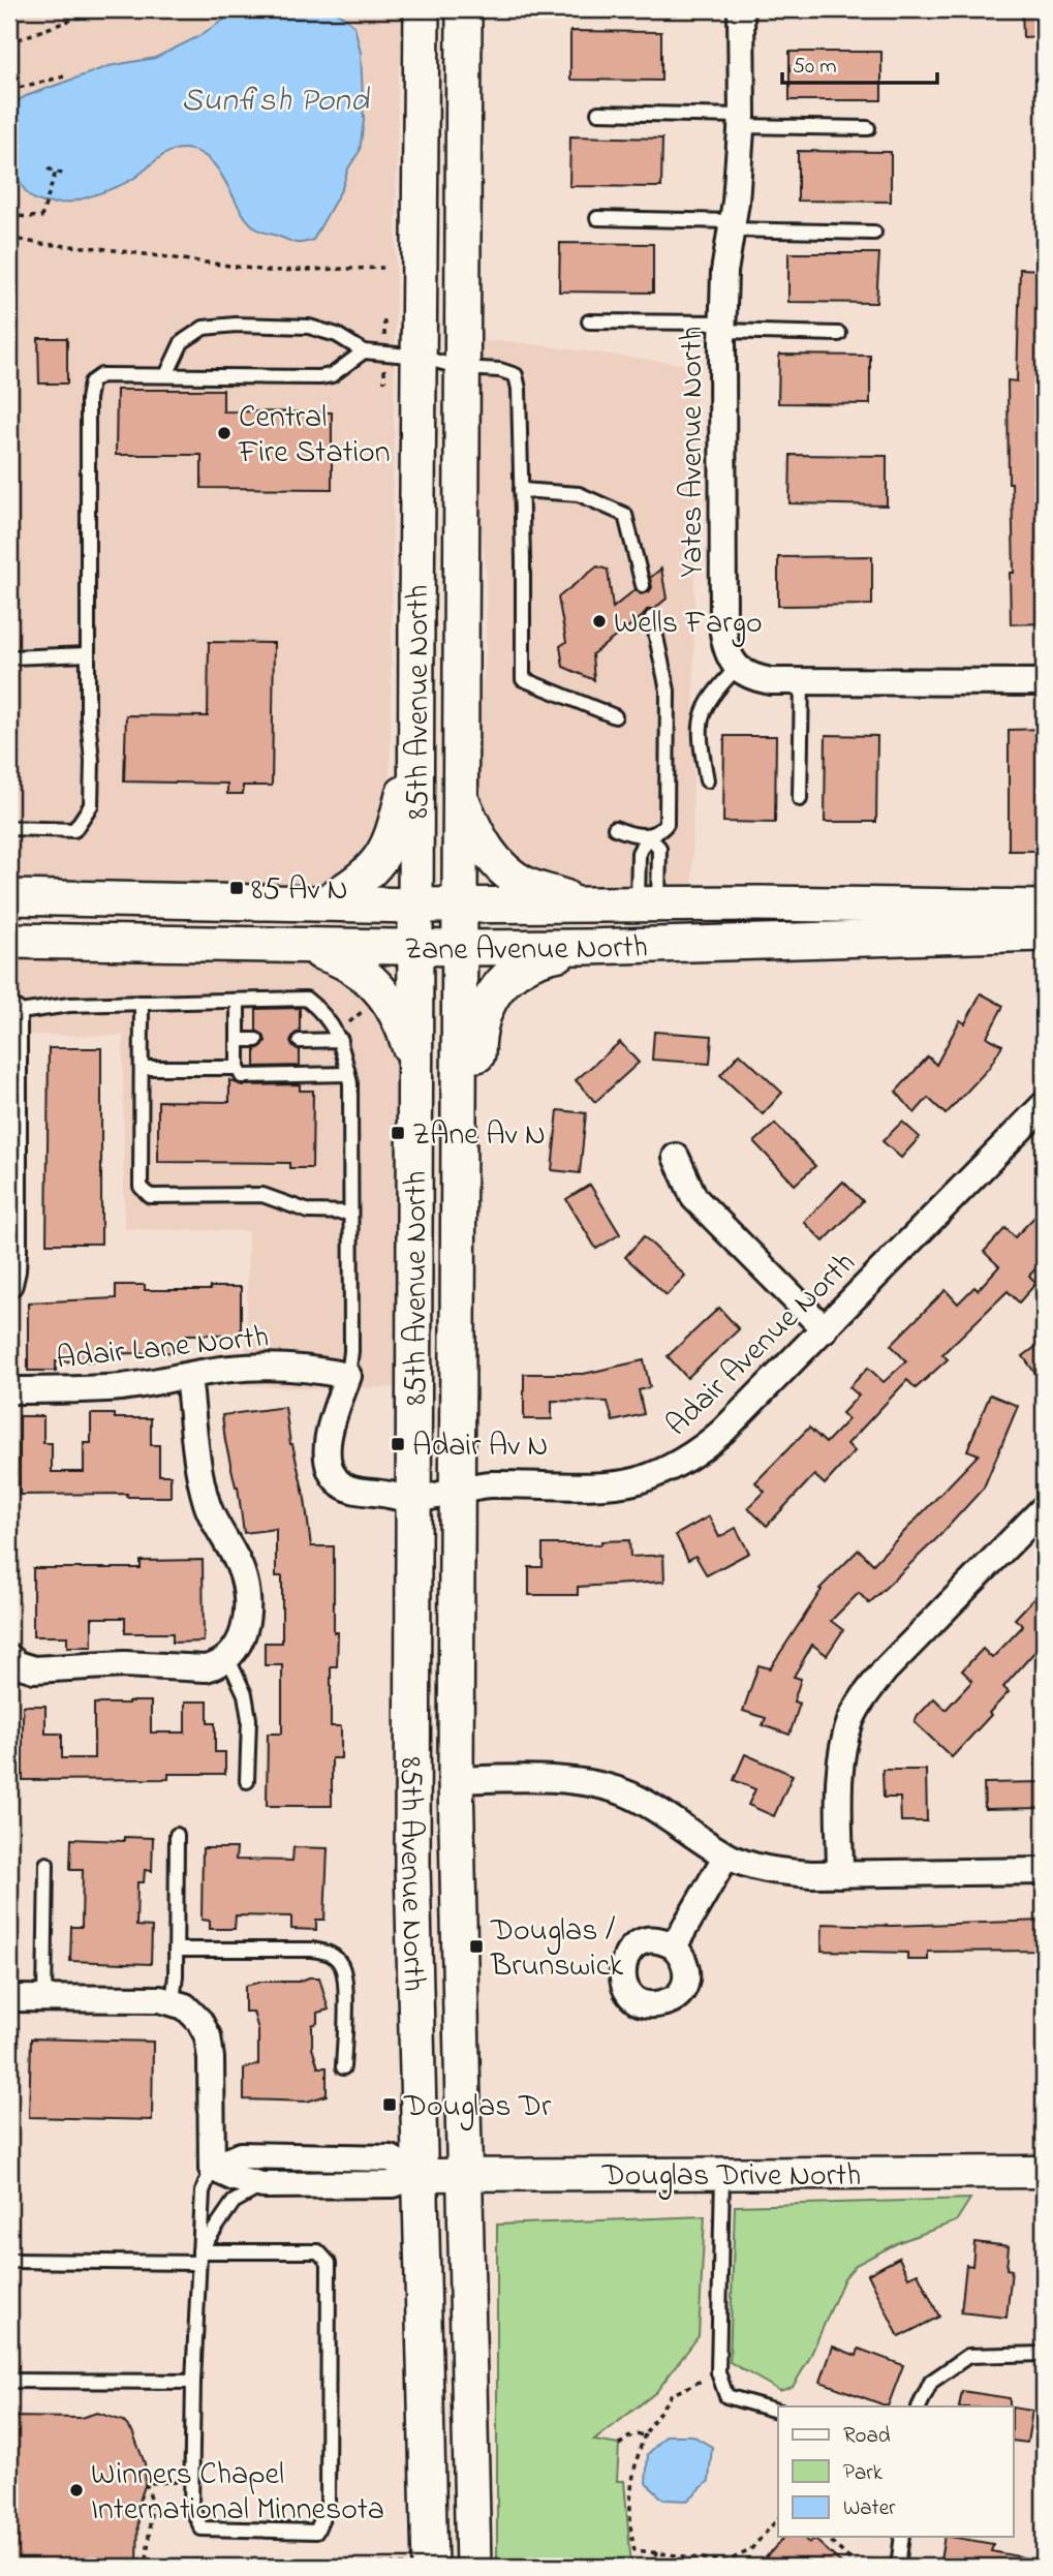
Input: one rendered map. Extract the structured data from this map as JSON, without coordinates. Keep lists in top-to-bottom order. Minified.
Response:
{"streets":{"main road":["85th Avenue North","Zane Avenue North"],"street":["Yates Avenue North","Adair Avenue North","Adair Lane North","Douglas Drive North"]},"crossings":[["85th Avenue North","Zane Avenue North"],["85th Avenue North","Adair Avenue North"],["85th Avenue North","Douglas Drive North"]],"water":["Sunfish Pond"],"places":{"other":["Central Fire Station","Wells Fargo","Winners Chapel International Minnesota"],"transit":["85 Av N","ZAne Av N","Adair Av N","Douglas / Brunswick","Douglas Dr"]},"legend":["Road","Park","Water"],"scale_bar":"50 m"}
